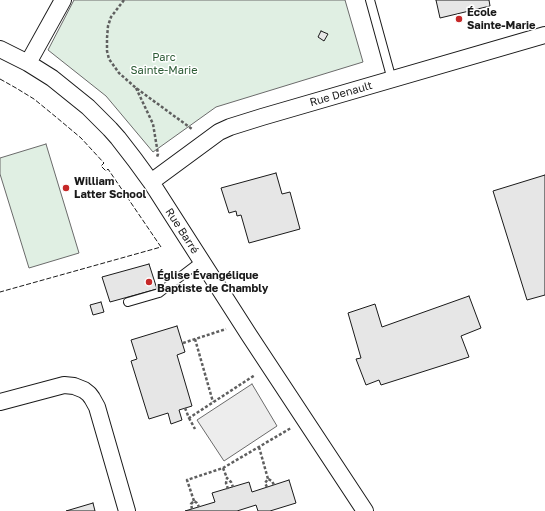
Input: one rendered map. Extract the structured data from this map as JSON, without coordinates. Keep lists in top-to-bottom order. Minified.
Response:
{"streets":{"street":["Rue Denault","Rue Barré"]},"crossings":[["Rue Denault","Rue Barré"]],"parks":["Parc Sainte-Marie"],"places":["École Sainte-Marie","William Latter School","Église Évangélique Baptiste de Chambly"]}
